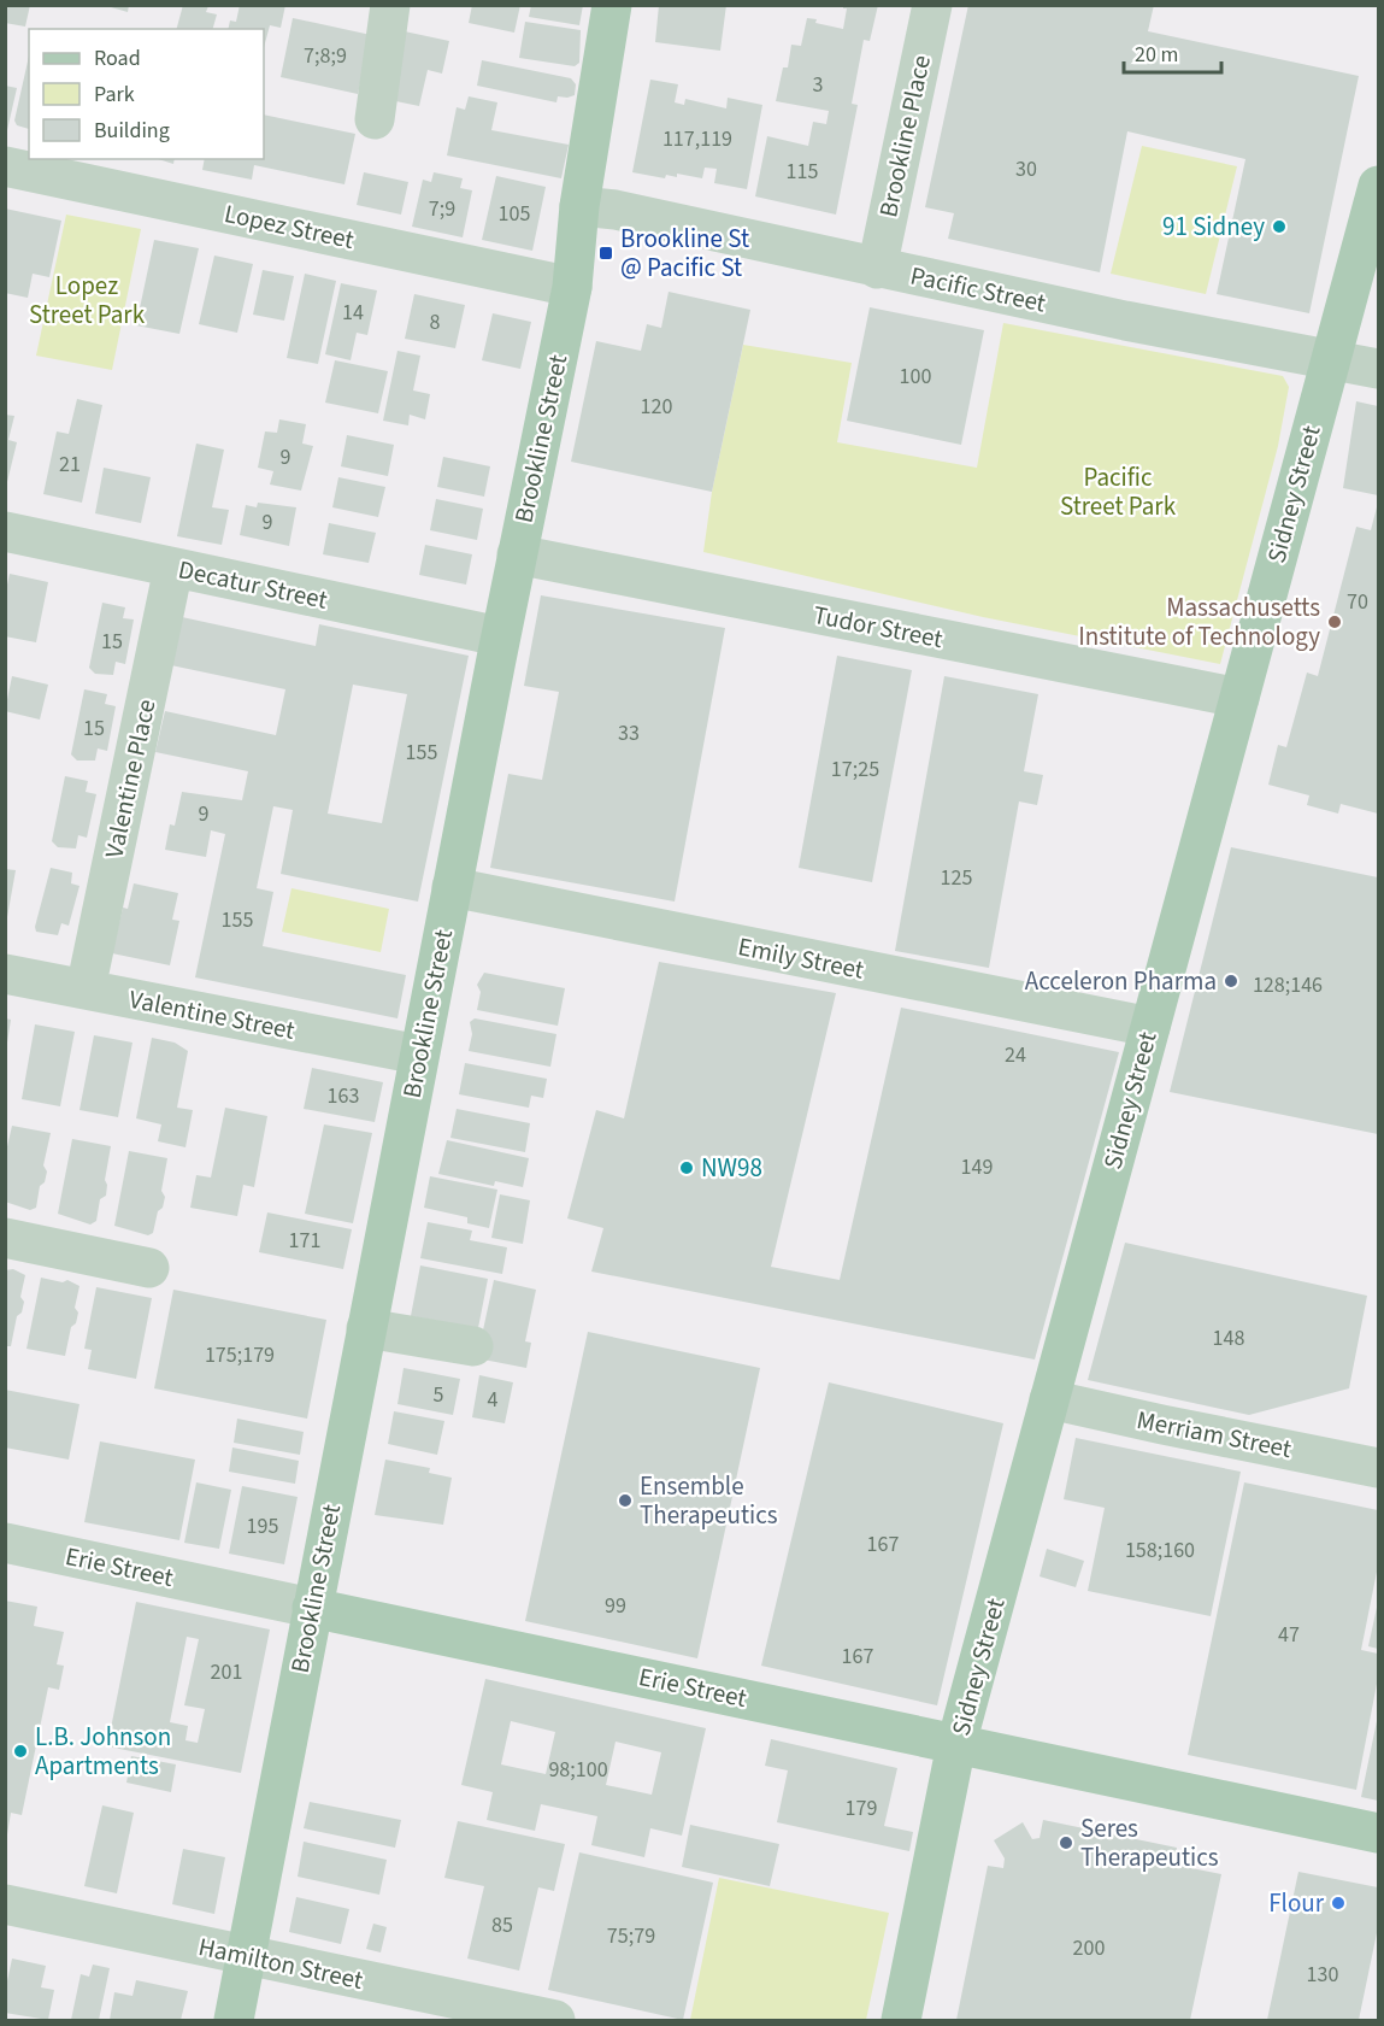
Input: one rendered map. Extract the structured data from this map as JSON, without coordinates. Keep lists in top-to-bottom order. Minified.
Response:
{"streets":{"main road":["Brookline Street","Sidney Street","Erie Street"],"street":["Brookline Place","Lopez Street","Pacific Street","Decatur Street","Tudor Street","Valentine Place","Emily Street","Valentine Street","Merriam Street","Hamilton Street"]},"crossings":[["Brookline Place","Pacific Street"],["Lopez Street","Brookline Street"],["Pacific Street","Brookline Street"],["Pacific Street","Sidney Street"],["Brookline Street","Decatur Street"],["Brookline Street","Tudor Street"],["Brookline Street","Emily Street"],["Brookline Street","Valentine Street"],["Brookline Street","Erie Street"],["Brookline Street","Hamilton Street"],["Sidney Street","Tudor Street"],["Sidney Street","Emily Street"],["Sidney Street","Merriam Street"],["Sidney Street","Erie Street"],["Decatur Street","Valentine Place"],["Valentine Place","Valentine Street"]],"parks":["Lopez Street Park","Pacific Street Park"],"places":{"other":["91 Sidney","Massachusetts Institute of Technology","Acceleron Pharma","NW98","Ensemble Therapeutics","L.B. Johnson Apartments","Seres Therapeutics","Flour"],"transit":["Brookline St @ Pacific St"]},"house_numbers":["7;8;9","3","117,119","30","115","7;9","105","14","8","100","120","9","21","9","70","15","15","33","155","17;25","9","125","155","128;146","24","163","149","171","148","175;179","5","4","195","167","158;160","99","47","167","201","98;100","179","85","75;79","200","130"],"legend":["Road","Park","Building"],"scale_bar":"20 m"}
